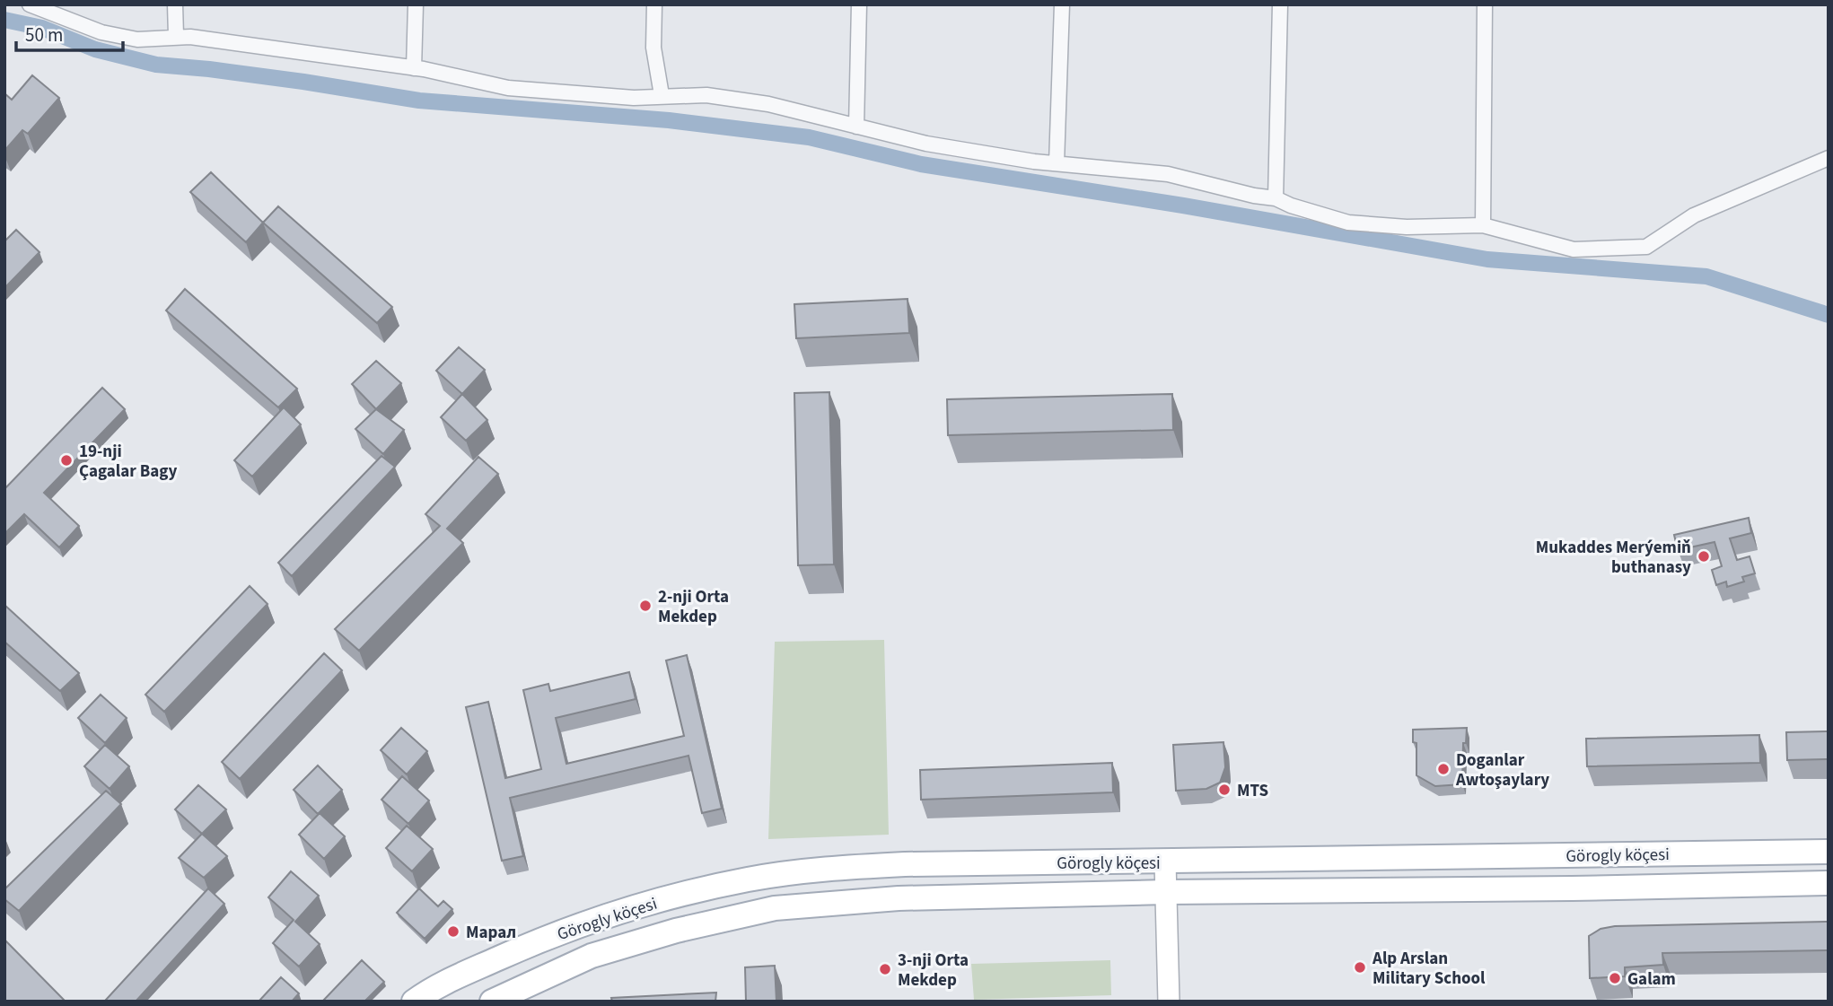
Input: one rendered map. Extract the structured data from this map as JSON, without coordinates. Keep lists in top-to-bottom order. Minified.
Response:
{"streets":{"main road":["Görogly köçesi"]},"places":["19-nji Çagalar Bagy","Mukaddes Merýemiň buthanasy","2-nji Orta Mekdep","Doganlar Awtoşaylary","MTS","Марал","Alp Arslan Military School","3-nji Orta Mekdep","Galam"],"scale_bar":"50 m"}
